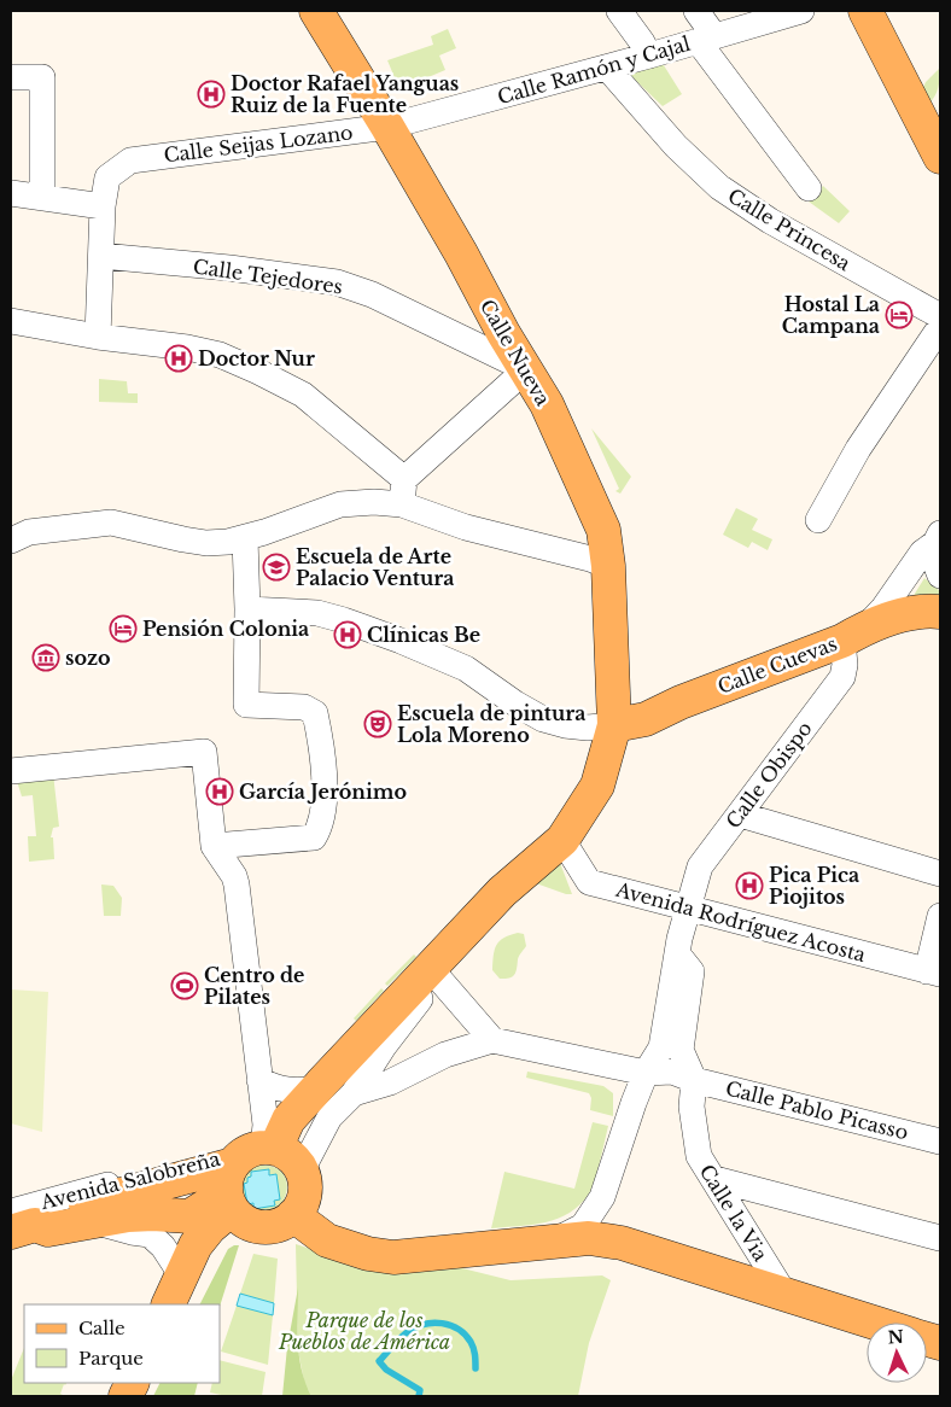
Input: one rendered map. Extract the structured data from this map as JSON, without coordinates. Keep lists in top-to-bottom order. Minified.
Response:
{"streets":{"main road":["Calle Nueva","Calle Cuevas","Avenida Salobreña"],"street":["Calle Ramón y Cajal","Calle Seijas Lozano","Calle Princesa","Calle Tejedores","Calle Obispo","Avenida Rodríguez Acosta","Calle Pablo Picasso","Calle la Via"]},"crossings":[["Calle Ramón y Cajal","Calle Seijas Lozano"],["Calle Ramón y Cajal","Calle Princesa"],["Calle Ramón y Cajal","Calle Nueva"],["Calle Seijas Lozano","Calle Nueva"],["Calle Tejedores","Calle Nueva"],["Calle Nueva","Calle Cuevas"],["Calle Nueva","Avenida Rodríguez Acosta"],["Calle Nueva","Avenida Salobreña"],["Calle Cuevas","Calle Obispo"],["Calle Obispo","Avenida Rodríguez Acosta"],["Calle Obispo","Calle Pablo Picasso"],["Calle Obispo","Calle la Via"],["Calle Pablo Picasso","Calle la Via"]],"parks":["Parque de los Pueblos de América"],"places":{"hospital":["Doctor Rafael Yanguas Ruiz de la Fuente","Doctor Nur","Clínicas Be","García Jerónimo","Pica Pica Piojitos"],"hotel":["Hostal La Campana","Pensión Colonia"],"school or university":["Escuela de Arte Palacio Ventura"],"museum":["sozo"],"theatre":["Escuela de pintura Lola Moreno"],"sports":["Centro de Pilates"]},"legend":["Calle","Parque"],"north":"top"}
